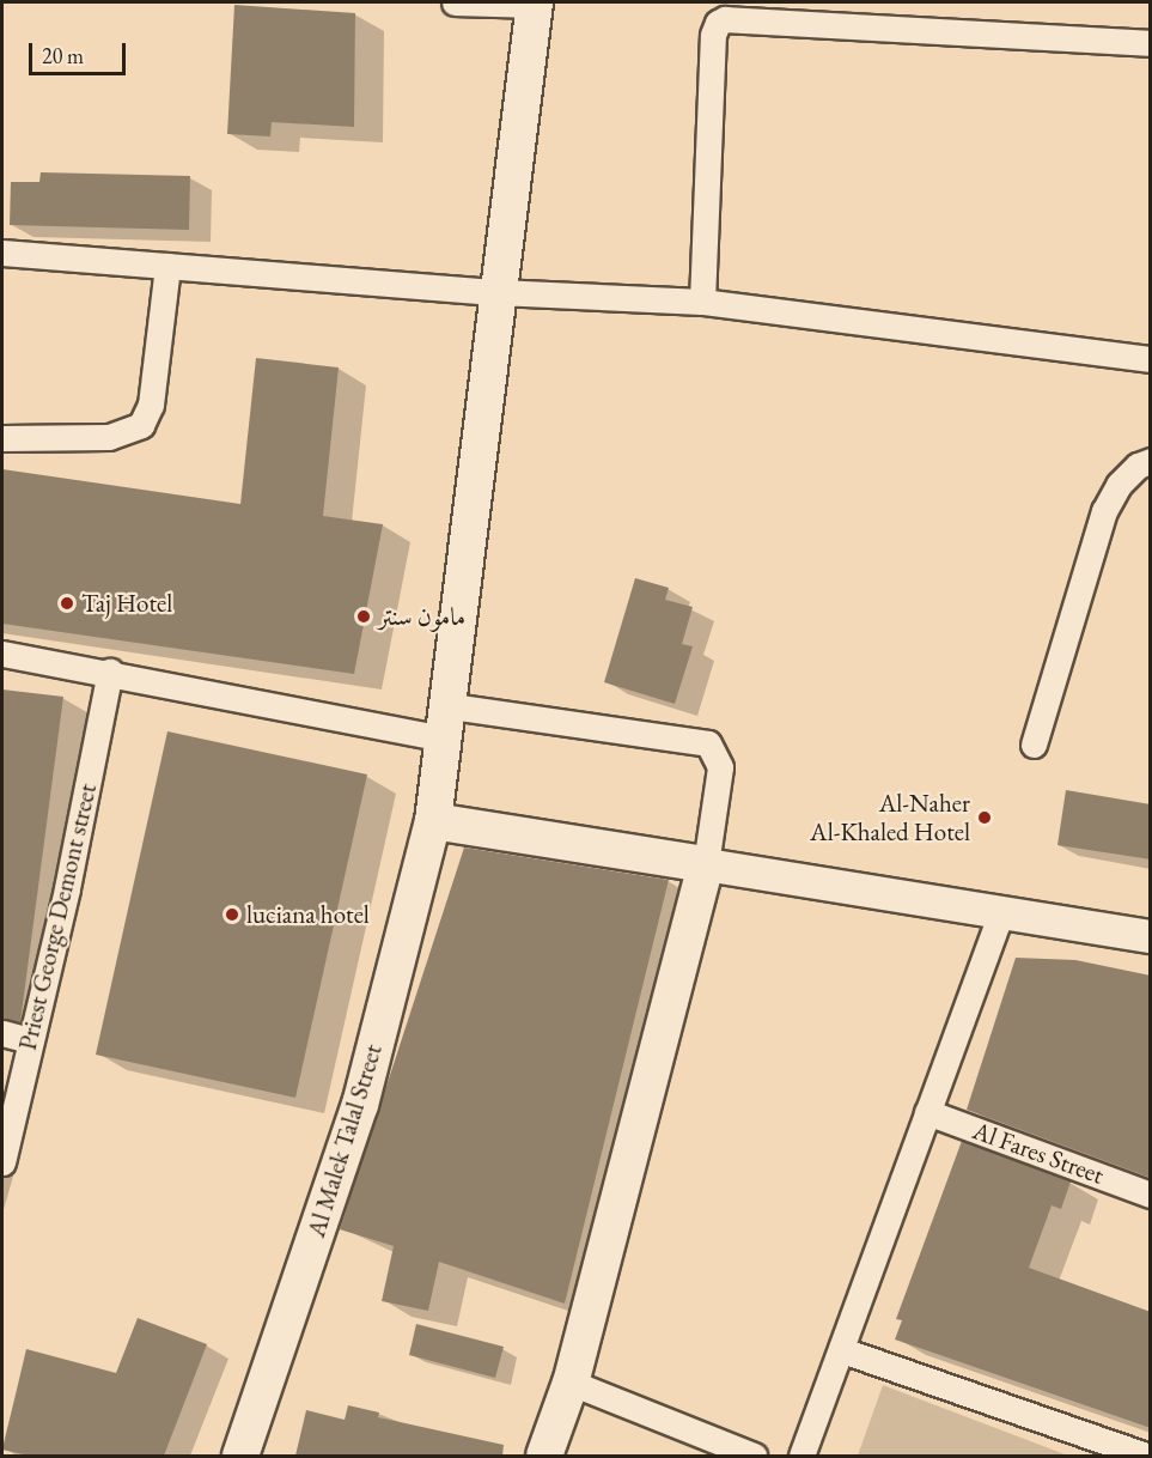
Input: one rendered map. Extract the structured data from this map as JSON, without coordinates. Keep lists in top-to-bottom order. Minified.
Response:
{"streets":{"main road":["Al Malek Talal Street"],"street":["Priest George Demont street","Al Fares Street"]},"places":["Taj Hotel","مامون سنتر","Al-Naher Al-Khaled Hotel","luciana hotel"],"scale_bar":"20 m"}
